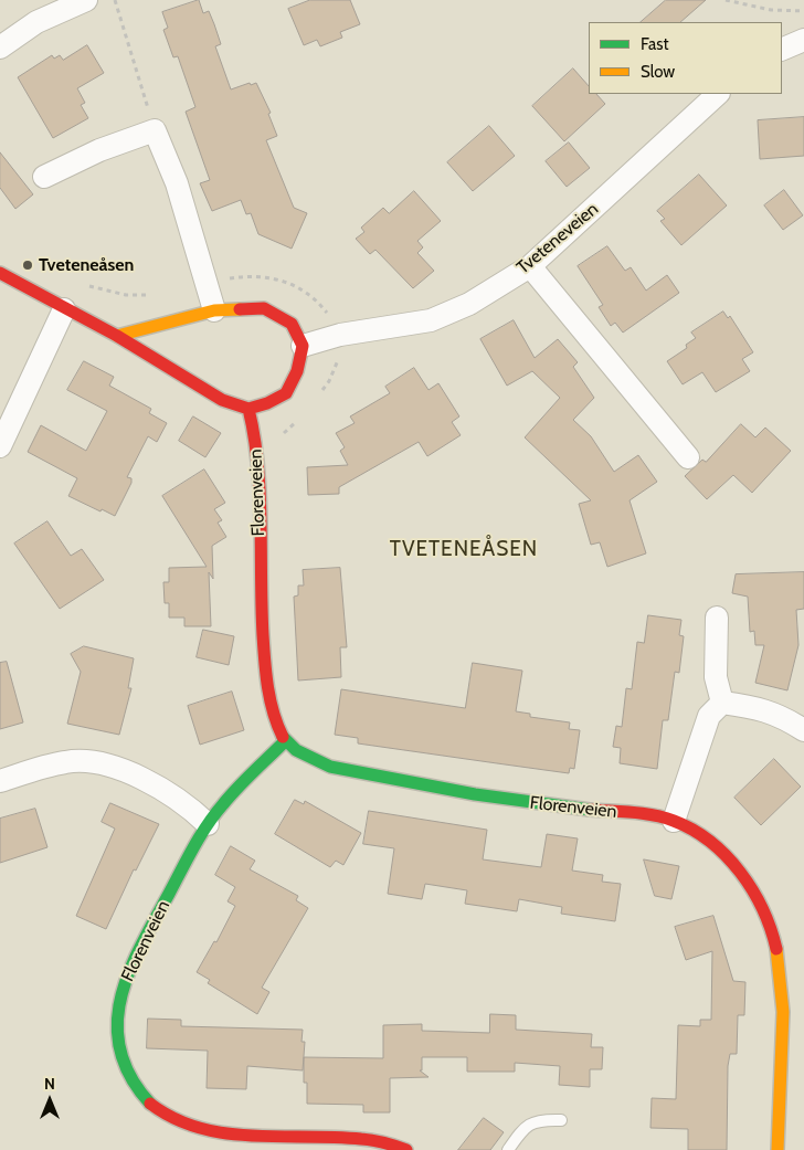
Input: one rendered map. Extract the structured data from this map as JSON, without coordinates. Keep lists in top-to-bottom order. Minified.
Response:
{"streets":{"street":["Tveteneveien","Florenveien"]},"districts":["TVETENEÅSEN"],"places":["Tveteneåsen"],"legend":["Fast","Slow"],"north":"top"}
